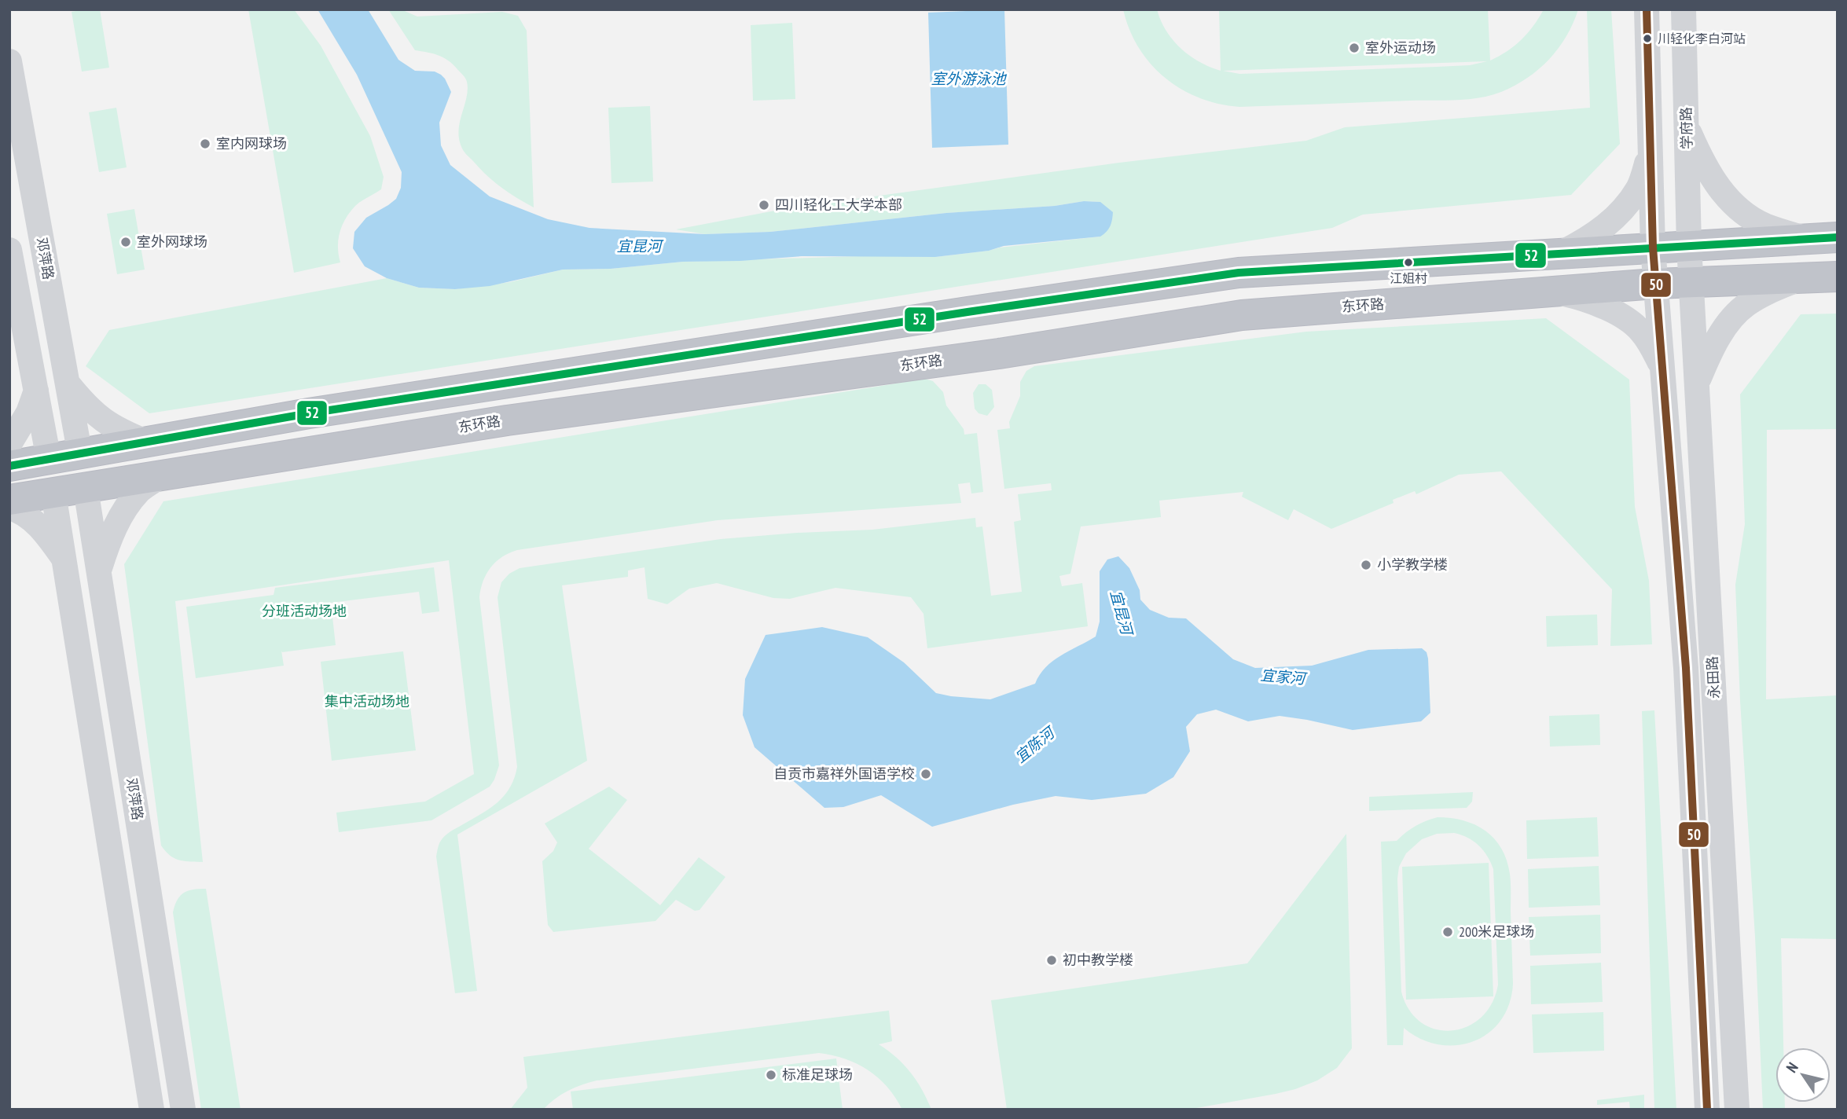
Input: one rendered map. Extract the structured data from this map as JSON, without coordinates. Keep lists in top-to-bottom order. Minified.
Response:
{"streets":{"highway":["东环路"],"main road":["学府路","邓萍路","永田路"]},"crossings":[["学府路","永田路"],["邓萍路","东环路"],["东环路","永田路"]],"water":["室外游泳池","宜昆河","宜家河","宜陈河"],"parks":["分班活动场地","集中活动场地"],"places":["川轻化李白河站","室外运动场","室内网球场","四川轻化工大学本部","室外网球场","江姐村","小学教学楼","自贡市嘉祥外国语学校","200米足球场","初中教学楼","标准足球场"],"lines":["transit line 50","transit line 52"],"north":"top left"}
